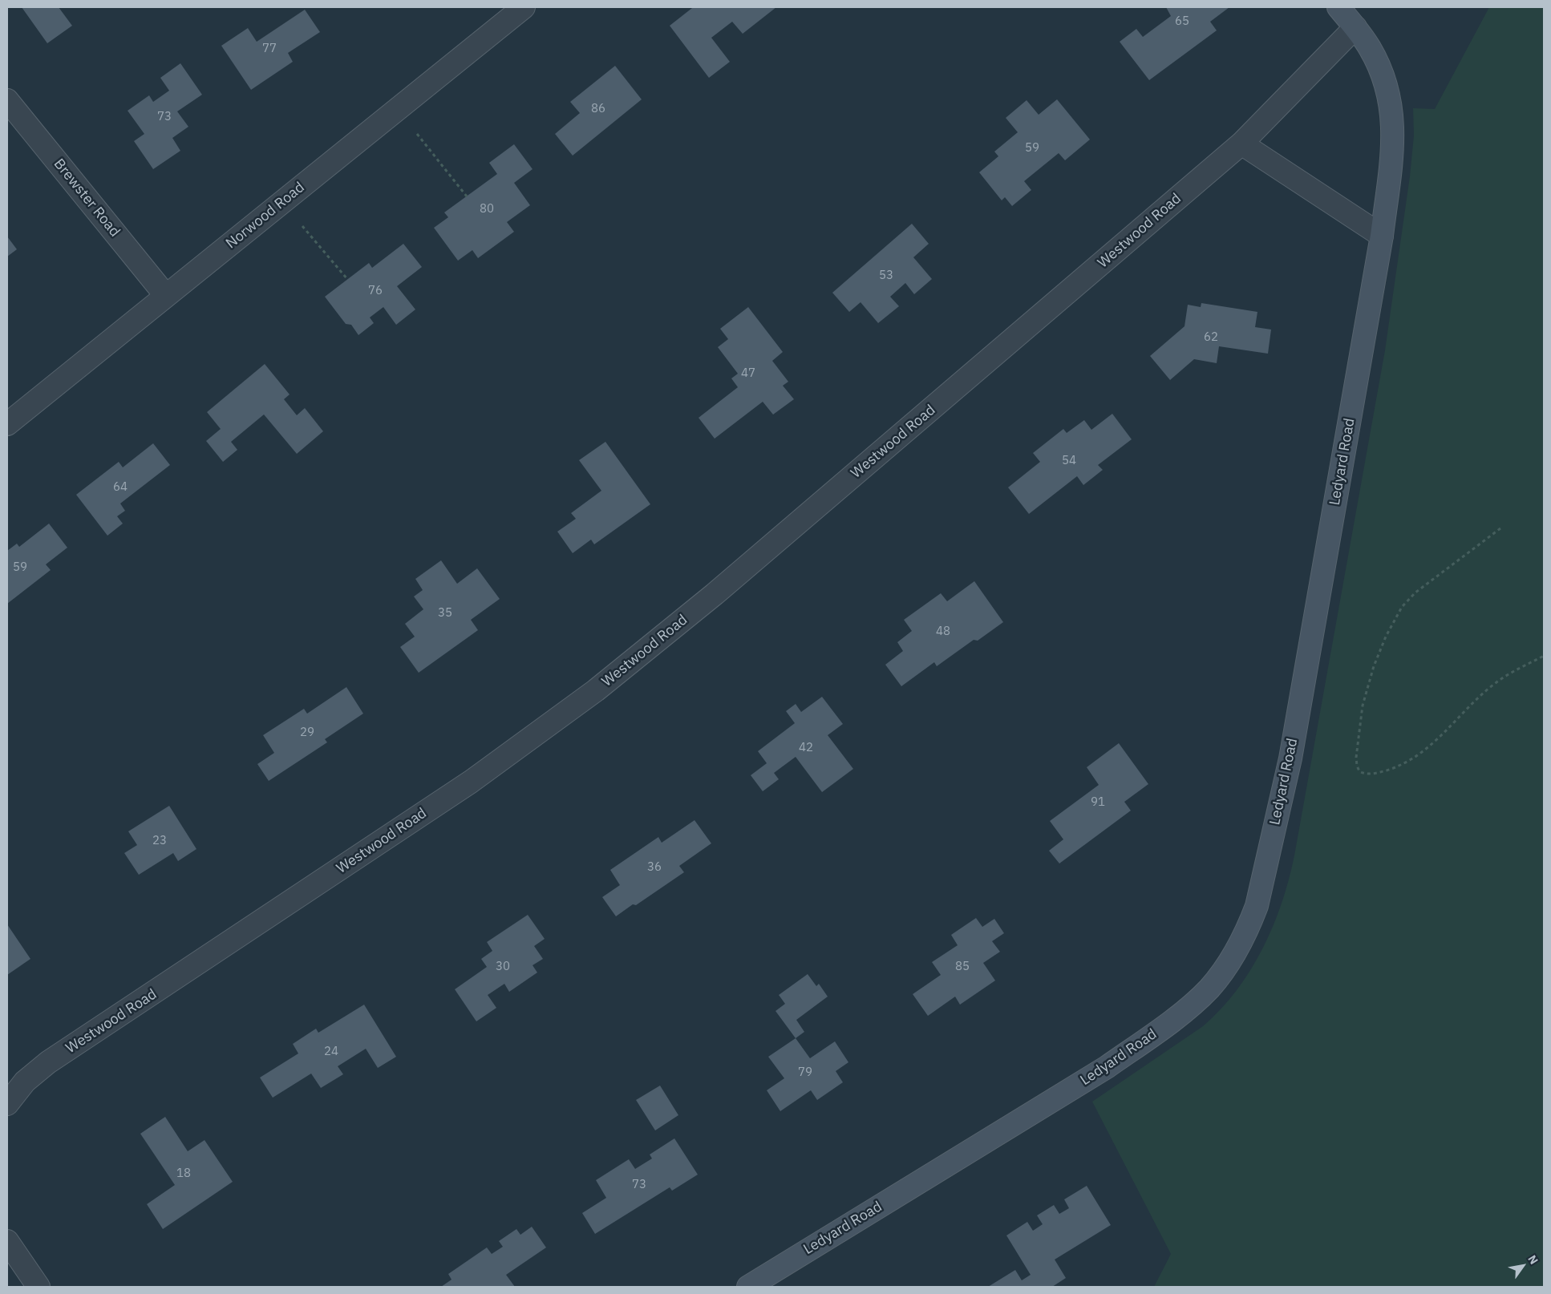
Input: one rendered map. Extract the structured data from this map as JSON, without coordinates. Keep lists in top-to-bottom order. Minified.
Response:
{"streets":{"street":["Brewster Road","Norwood Road","Westwood Road","Ledyard Road"]},"crossings":[["Brewster Road","Norwood Road"],["Westwood Road","Ledyard Road"]],"house_numbers":["65","77","86","73","59","80","53","76","62","47","54","64","59","35","48","29","42","91","23","36","30","85","24","79","18","73"],"north":"top right"}
